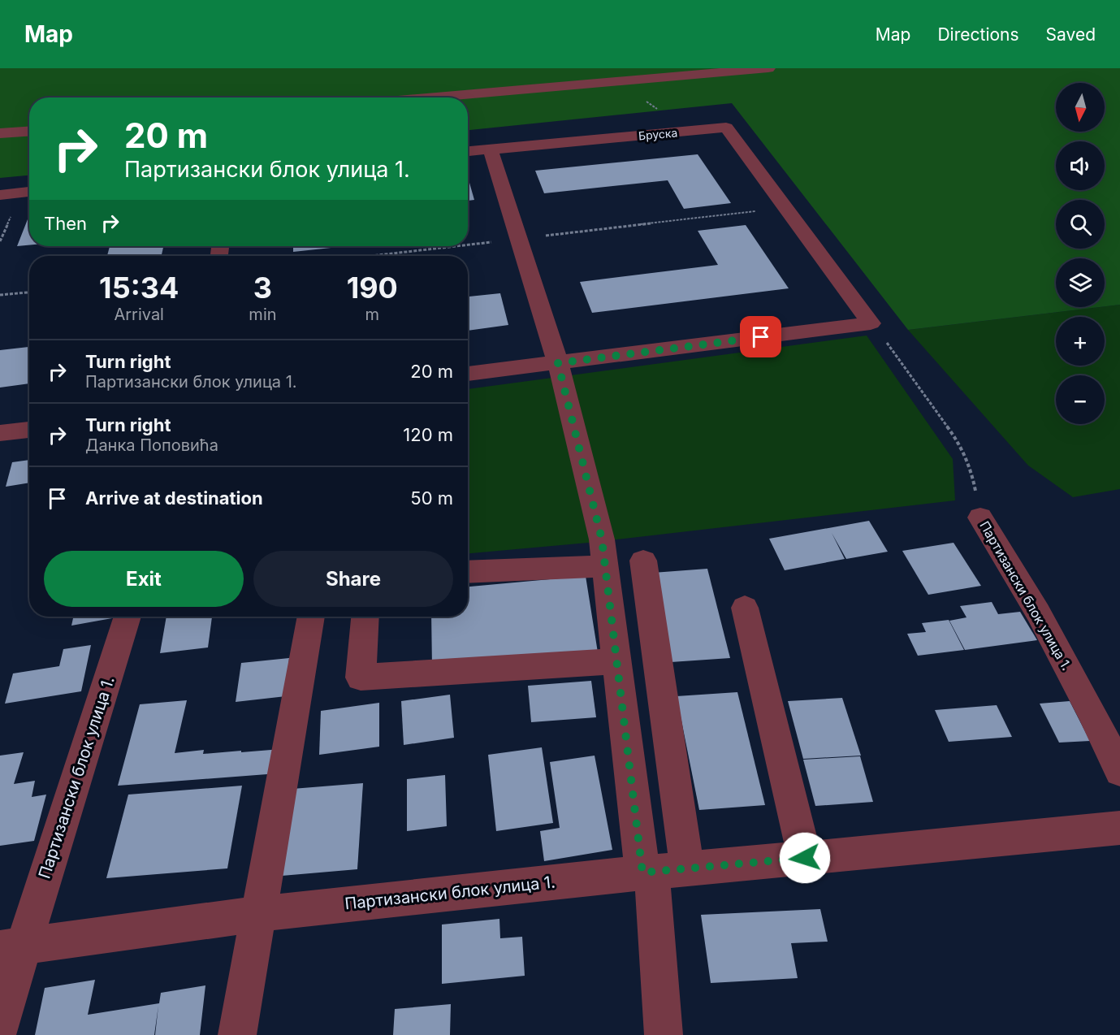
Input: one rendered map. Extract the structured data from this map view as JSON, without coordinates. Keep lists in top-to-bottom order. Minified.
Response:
{"streets":{"street":["Бруска","Партизански блок улица 1."]},"north":"bottom","page":{"header":"Map","nav":["Map","Directions","Saved"],"map_buttons":["+","−"],"turn":["20 m","Партизански блок улица 1."],"then":"Then","eta":["15:34","Arrival","3","min","190","m"],"list":[{"name":"Turn right","note":"Партизански блок улица 1.","value":"20 m"},{"name":"Turn right","note":"Данка Поповића","value":"120 m"},{"name":"Arrive at destination","value":"50 m"}],"buttons":["Exit","Share"]}}
